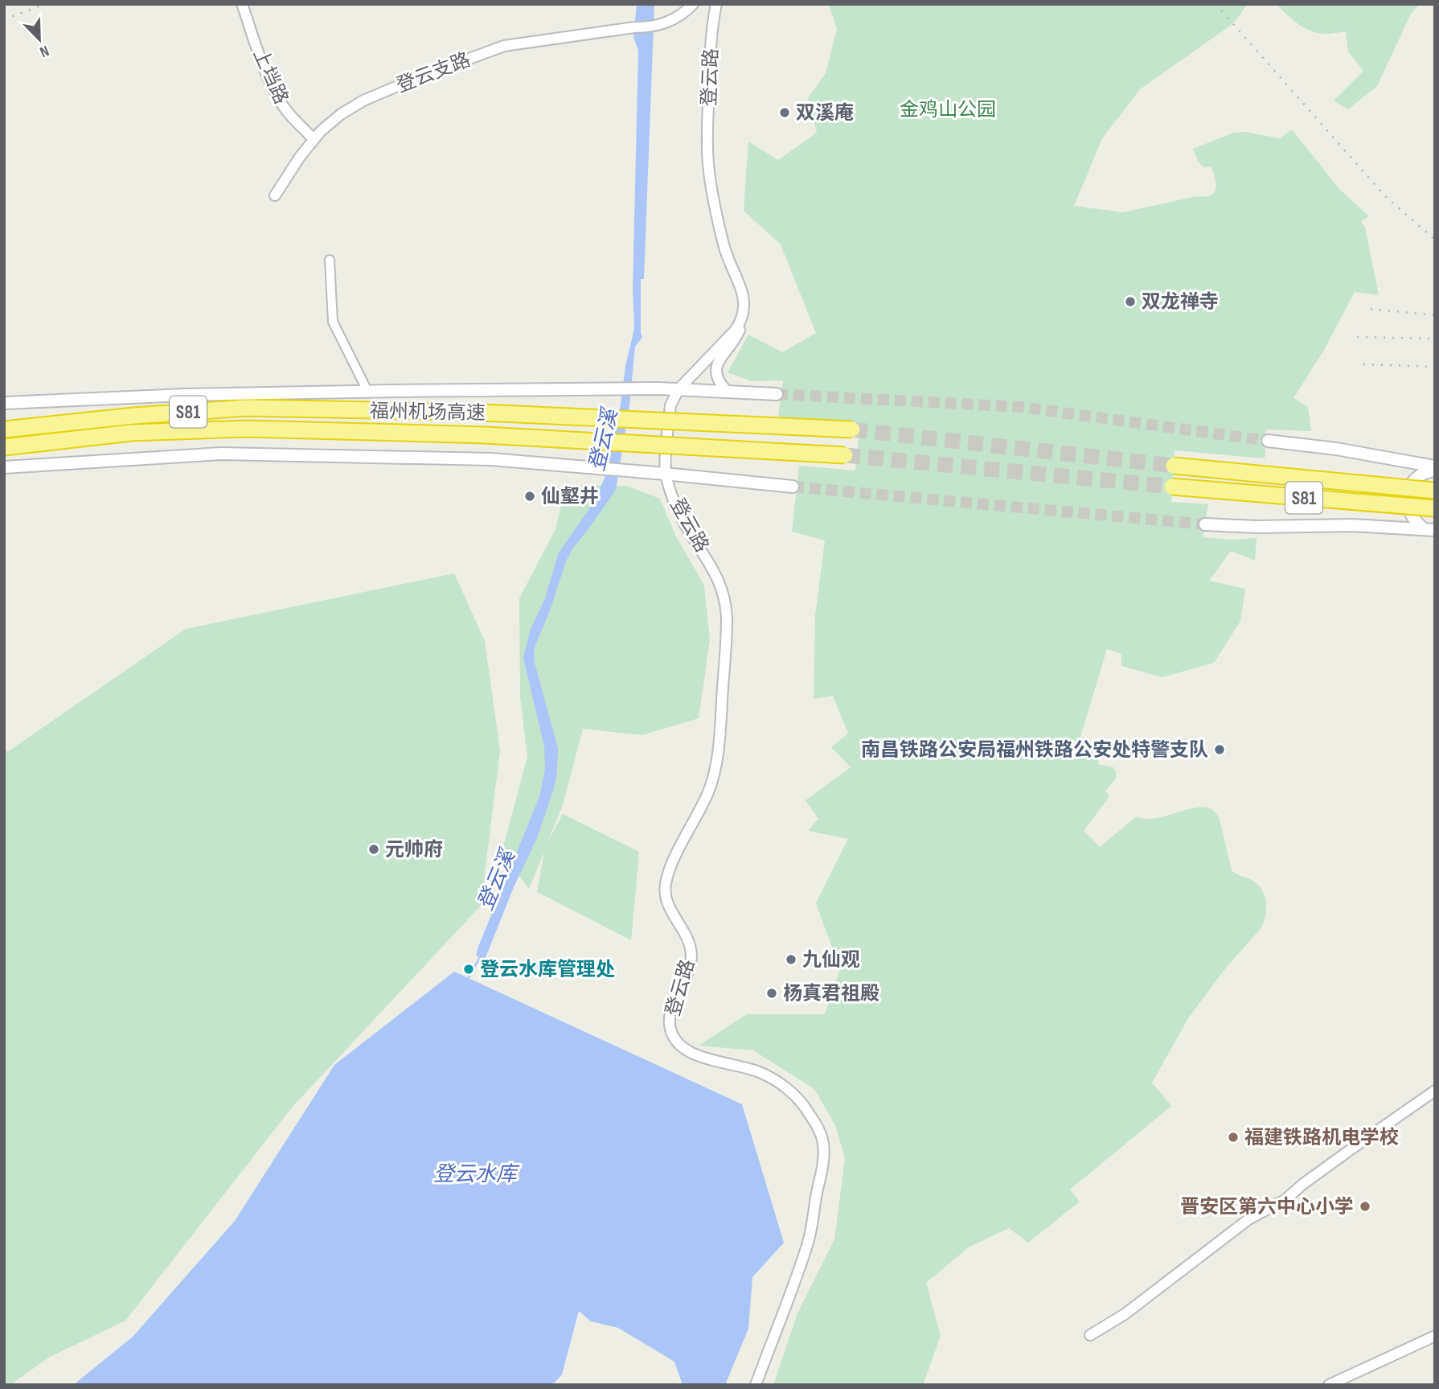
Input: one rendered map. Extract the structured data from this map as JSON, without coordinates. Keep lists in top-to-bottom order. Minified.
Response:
{"streets":{"highway":["S81","福州机场高速"],"street":["登云支路","上垱路","登云路"]},"crossings":[["登云支路","上垱路"]],"water":["登云溪","登云水库"],"parks":["金鸡山公园"],"places":["双溪庵","双龙禅寺","仙壑井","南昌铁路公安局福州铁路公安处特警支队","元帅府","九仙观","登云水库管理处","杨真君祖殿","福建铁路机电学校","晋安区第六中心小学"],"north":"bottom right"}
